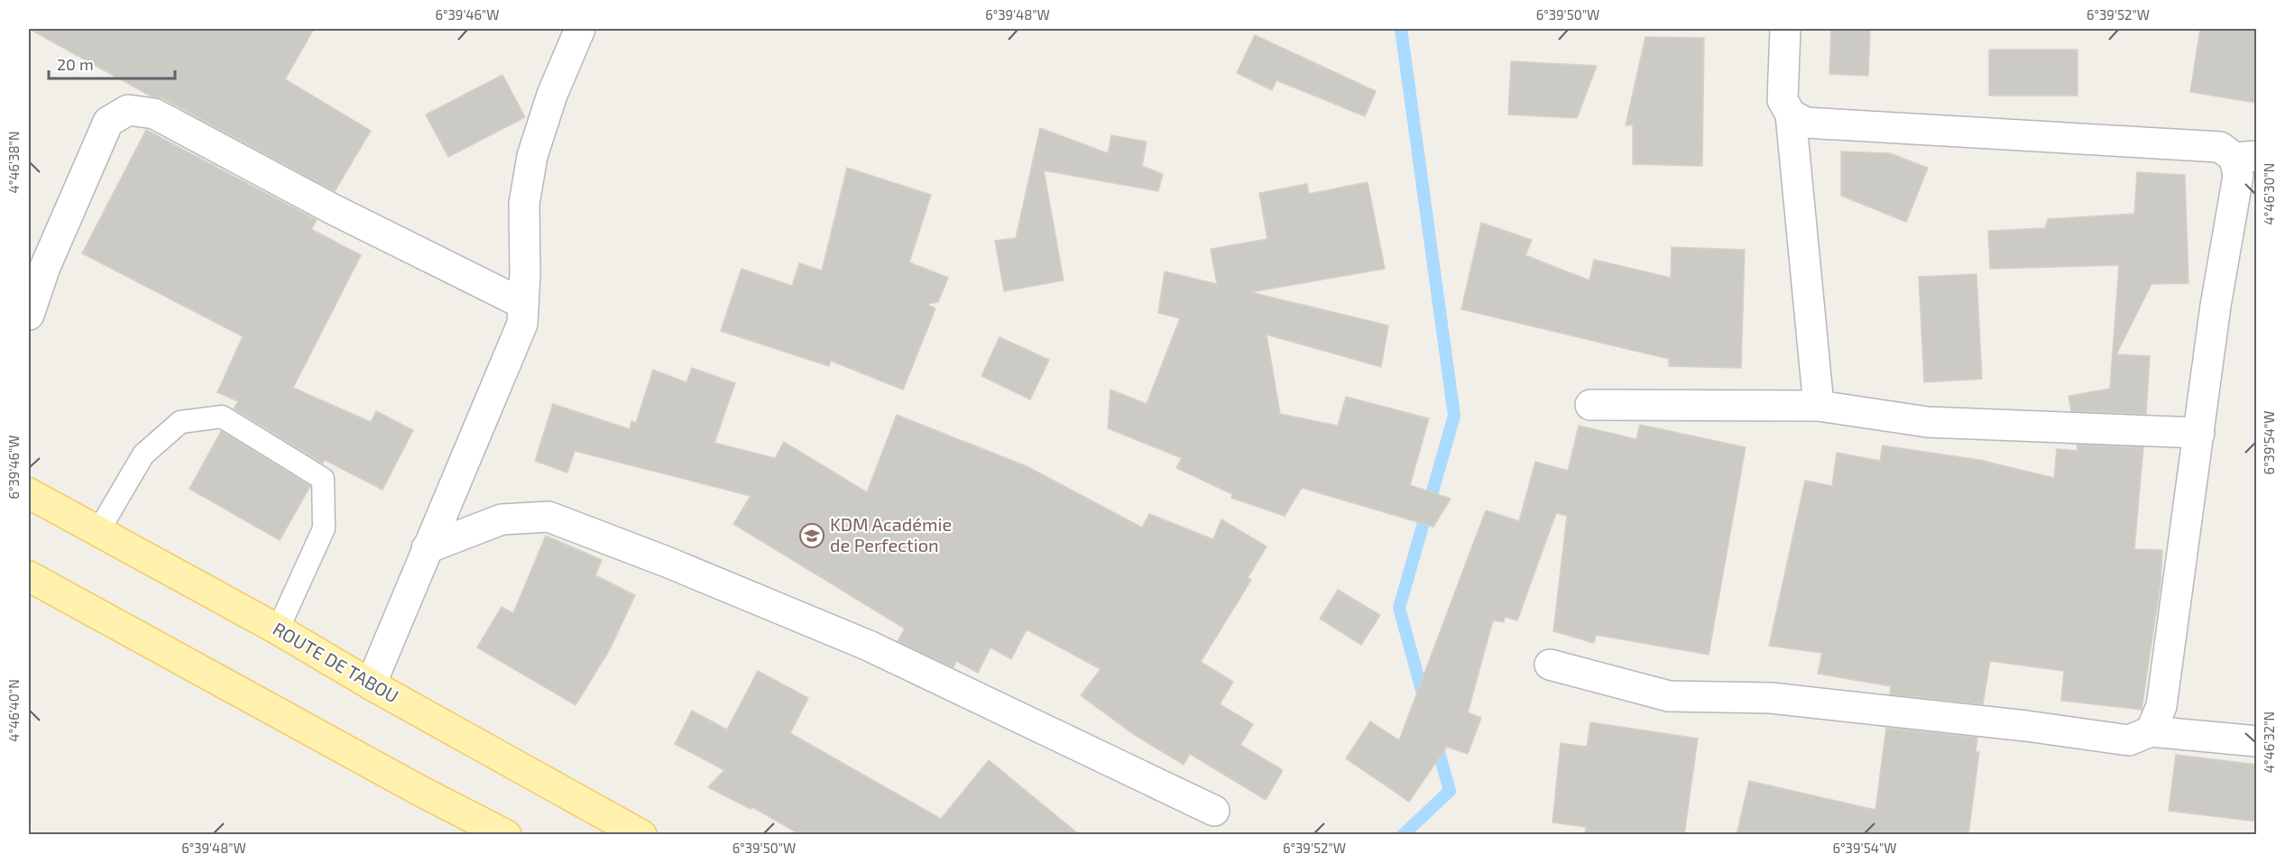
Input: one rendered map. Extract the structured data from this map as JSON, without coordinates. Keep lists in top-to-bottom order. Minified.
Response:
{"streets":{"main road":["ROUTE DE TABOU"]},"places":{"school or university":["KDM Académie de Perfection"]},"scale_bar":"20 m","coordinates":["6°39'46\"W","6°39'48\"W","6°39'50\"W","6°39'52\"W","4°46'38\"N","4°46'30\"N","6°39'54\"W","4°46'40\"N","4°46'32\"N"]}
